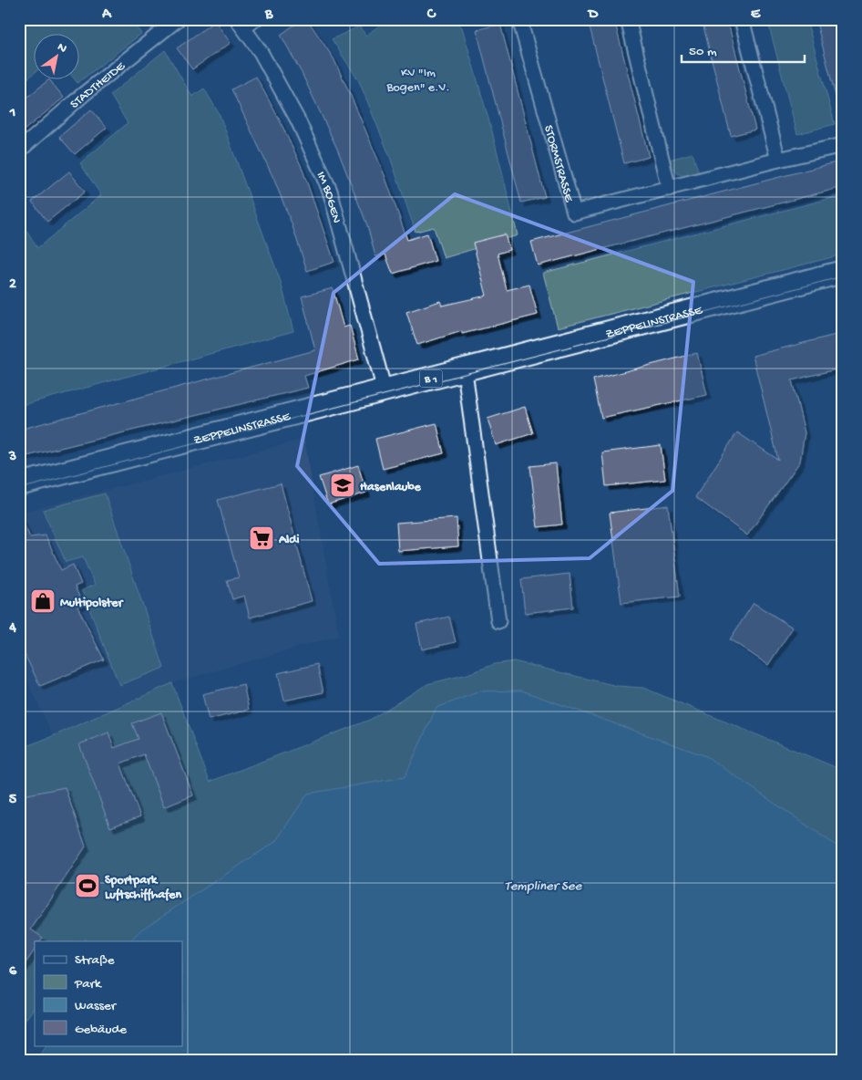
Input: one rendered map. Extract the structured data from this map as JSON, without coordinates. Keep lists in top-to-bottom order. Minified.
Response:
{"streets":{"main road":["ZEPPELINSTRASSE","B 1"],"street":["STADTHEIDE","STORMSTRASSE","IM BOGEN"]},"crossings":[["IM BOGEN","ZEPPELINSTRASSE"]],"water":["Templiner See"],"parks":["KV \"Im Bogen\" e.V."],"places":{"school or university":["Hasenlaube"],"supermarket":["Aldi"],"shop":["Multipolster"],"sports":["Sportpark Luftschiffhafen"]},"legend":["Straße","Park","Wasser","Gebäude"],"scale_bar":"50 m","north":"top right","grid":{"columns":["A","B","C","D","E"],"rows":["1","2","3","4","5","6"]}}
